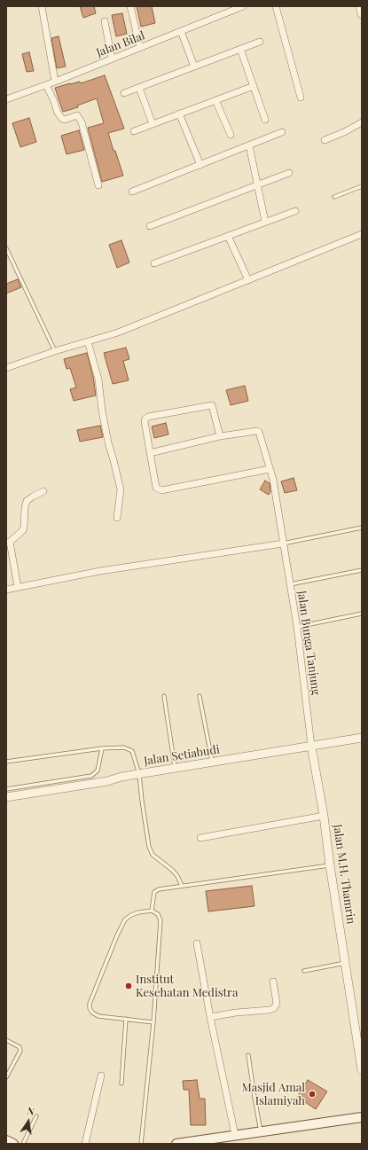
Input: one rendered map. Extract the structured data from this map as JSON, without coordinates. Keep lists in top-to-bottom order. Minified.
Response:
{"streets":{"street":["Jalan Bilal","Jalan Bunga Tanjung","Jalan Setiabudi","Jalan M.H. Thamrin"]},"crossings":[["Jalan Bunga Tanjung","Jalan Setiabudi"],["Jalan Bunga Tanjung","Jalan M.H. Thamrin"],["Jalan Setiabudi","Jalan M.H. Thamrin"]],"places":["Institut Kesehatan Medistra","Masjid Amal Islamiyah"],"north":"top"}
